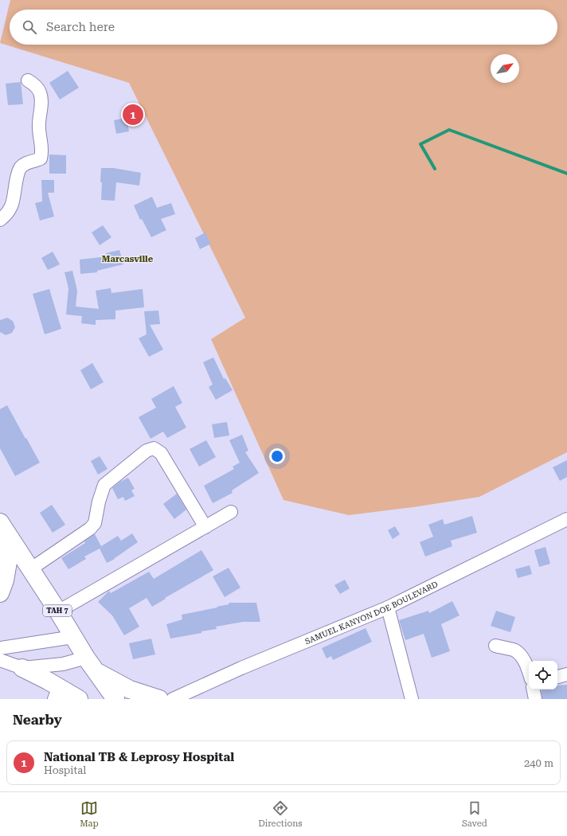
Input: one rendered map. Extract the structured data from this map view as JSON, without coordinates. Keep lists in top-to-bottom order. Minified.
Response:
{"streets":{"highway":["TAH 7"],"street":["SAMUEL KANYON DOE BOULEVARD"]},"districts":["Marcasville"],"north":"top right","page":{"search":"Search here","pins":"1","heading":"Nearby","list":[{"mark":"1","name":"National TB & Leprosy Hospital","note":"Hospital","value":"240 m"}],"nav":["Map","Directions","Saved"]}}
